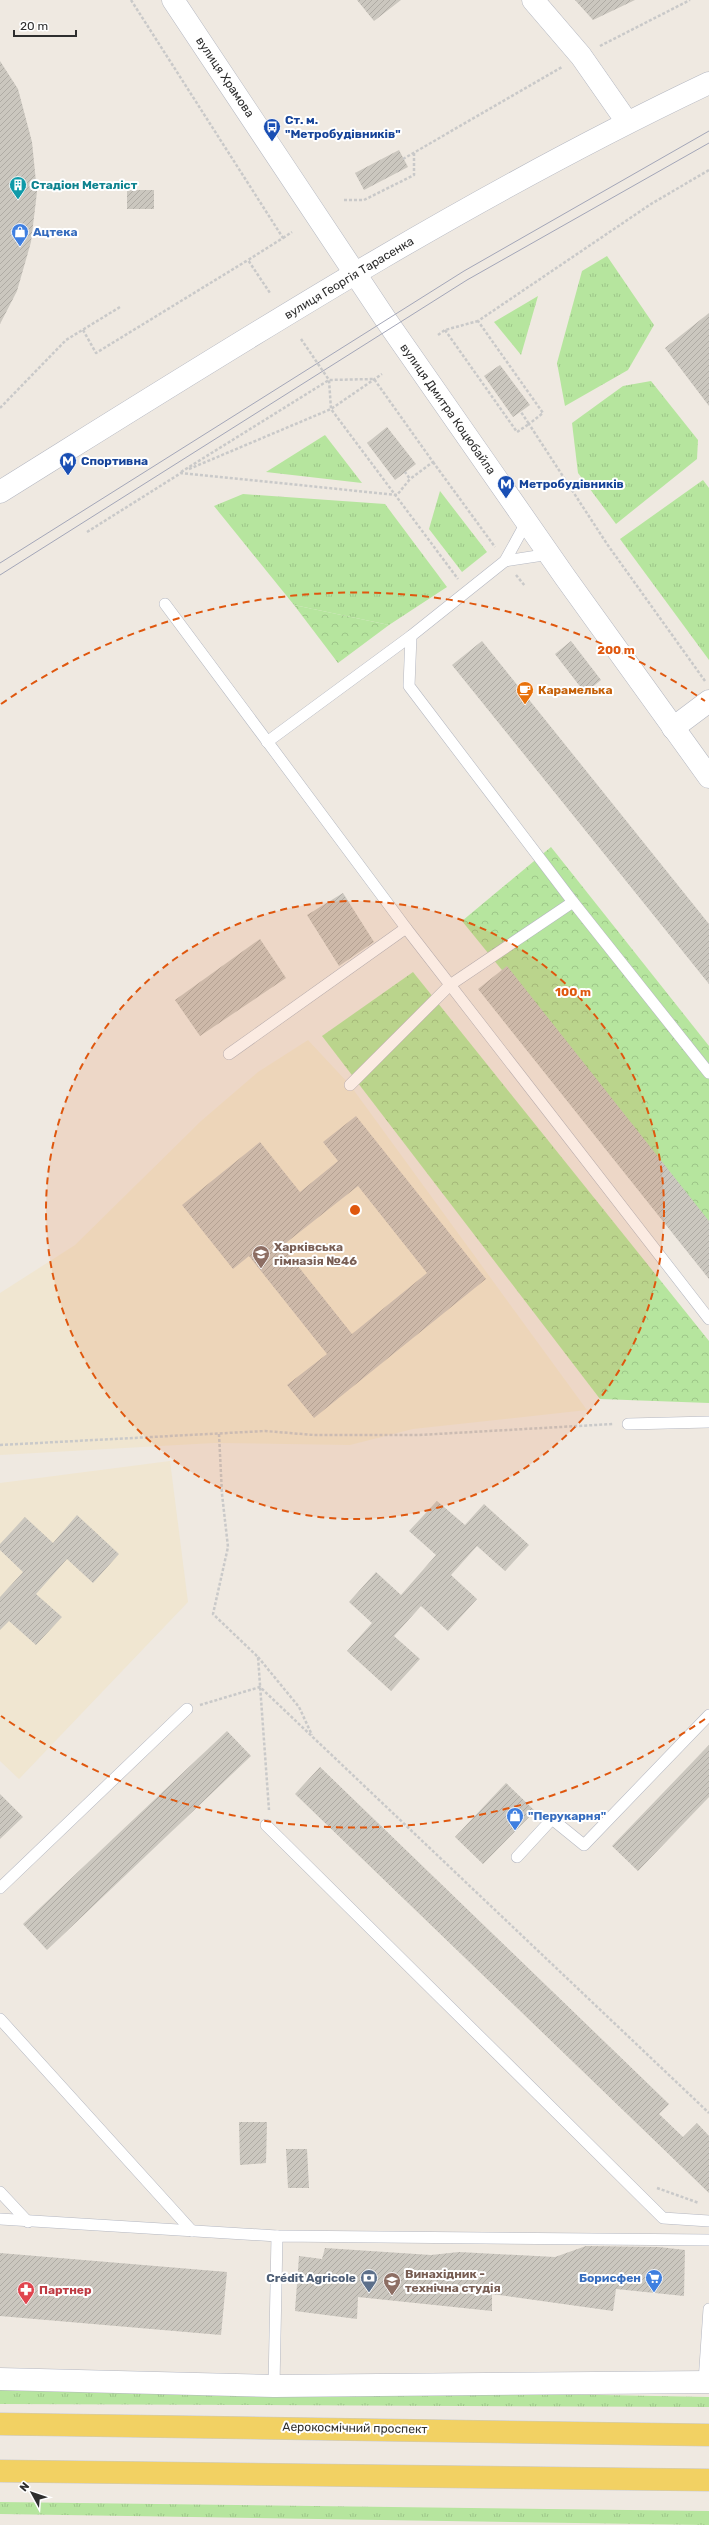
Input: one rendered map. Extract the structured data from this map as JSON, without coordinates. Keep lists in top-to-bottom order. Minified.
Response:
{"streets":{"main road":["вулиця Храмова","вулиця Георгія Тарасенка","вулиця Дмитра Коцюбайла","Аерокосмічний проспект"]},"crossings":[["вулиця Храмова","вулиця Георгія Тарасенка"],["вулиця Храмова","вулиця Дмитра Коцюбайла"],["вулиця Георгія Тарасенка","вулиця Дмитра Коцюбайла"]],"places":{"bus stop":["Ст. м. \"Метробудівників\""],"building":["Стадіон Металіст"],"shop":["Ацтека","\"Перукарня\""],"metro station":["Спортивна","Метробудівників"],"cafe":["Карамелька"],"school or university":["Харківська гімназія №46","Винахідник - технічна студія"],"bank":["Crédit Agricole"],"supermarket":["Борисфен"],"pharmacy":["Партнер"]},"scale_bar":"20 m","north":"top left","rings":["200 m","100 m"]}
